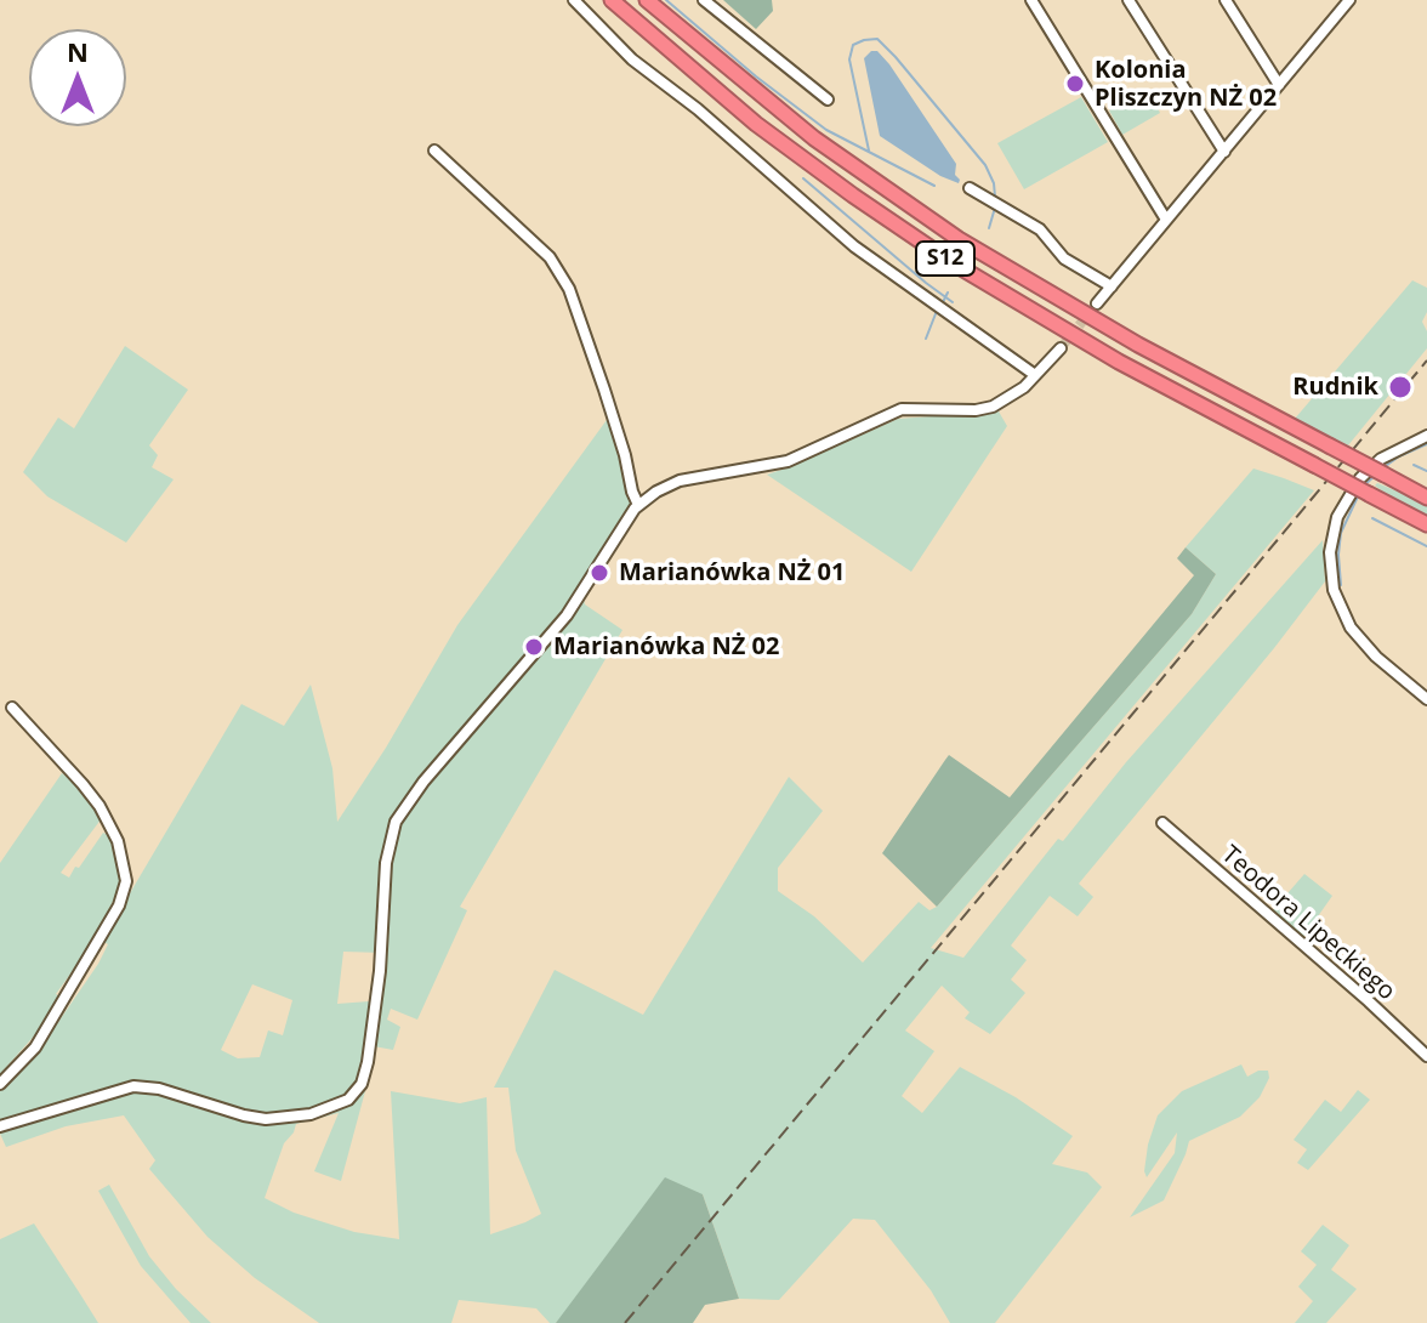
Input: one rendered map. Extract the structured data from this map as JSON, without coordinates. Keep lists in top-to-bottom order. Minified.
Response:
{"streets":{"highway":["S12"],"street":["Teodora Lipeckiego"]},"places":["Kolonia Pliszczyn NŻ 02","Rudnik","Marianówka NŻ 01","Marianówka NŻ 02"],"north":"top"}
